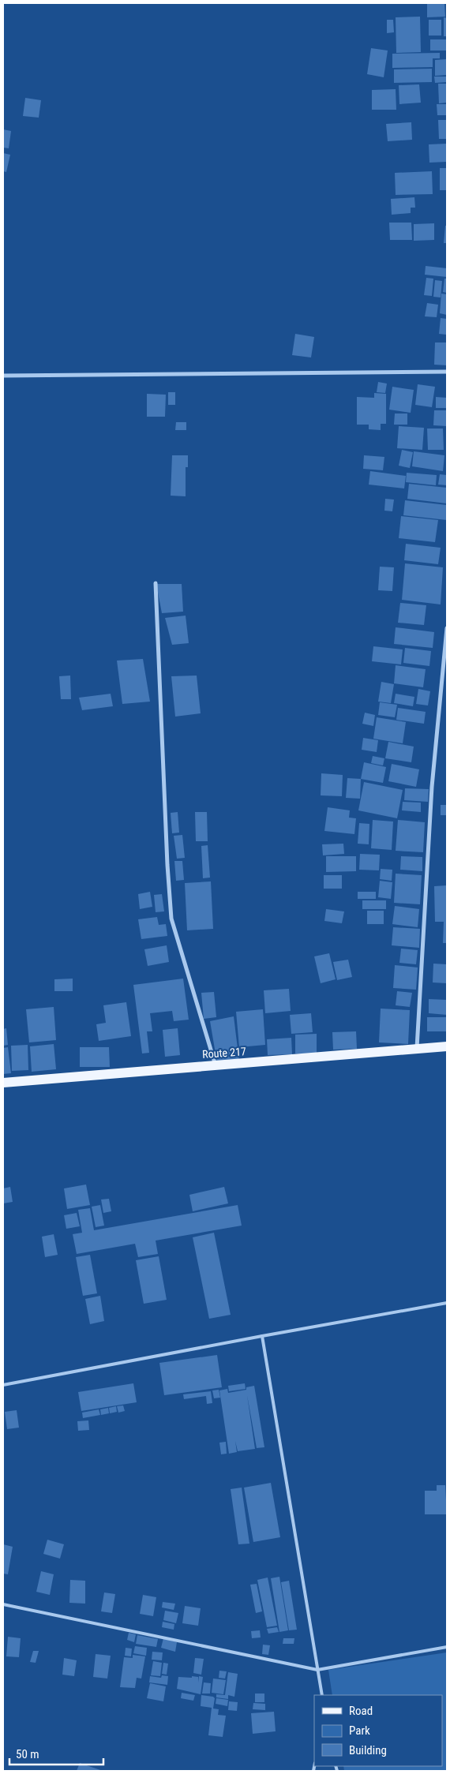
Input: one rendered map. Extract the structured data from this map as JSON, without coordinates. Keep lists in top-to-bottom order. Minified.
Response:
{"streets":{"main road":["Route 217"]},"legend":["Road","Park","Building"],"scale_bar":"50 m"}
